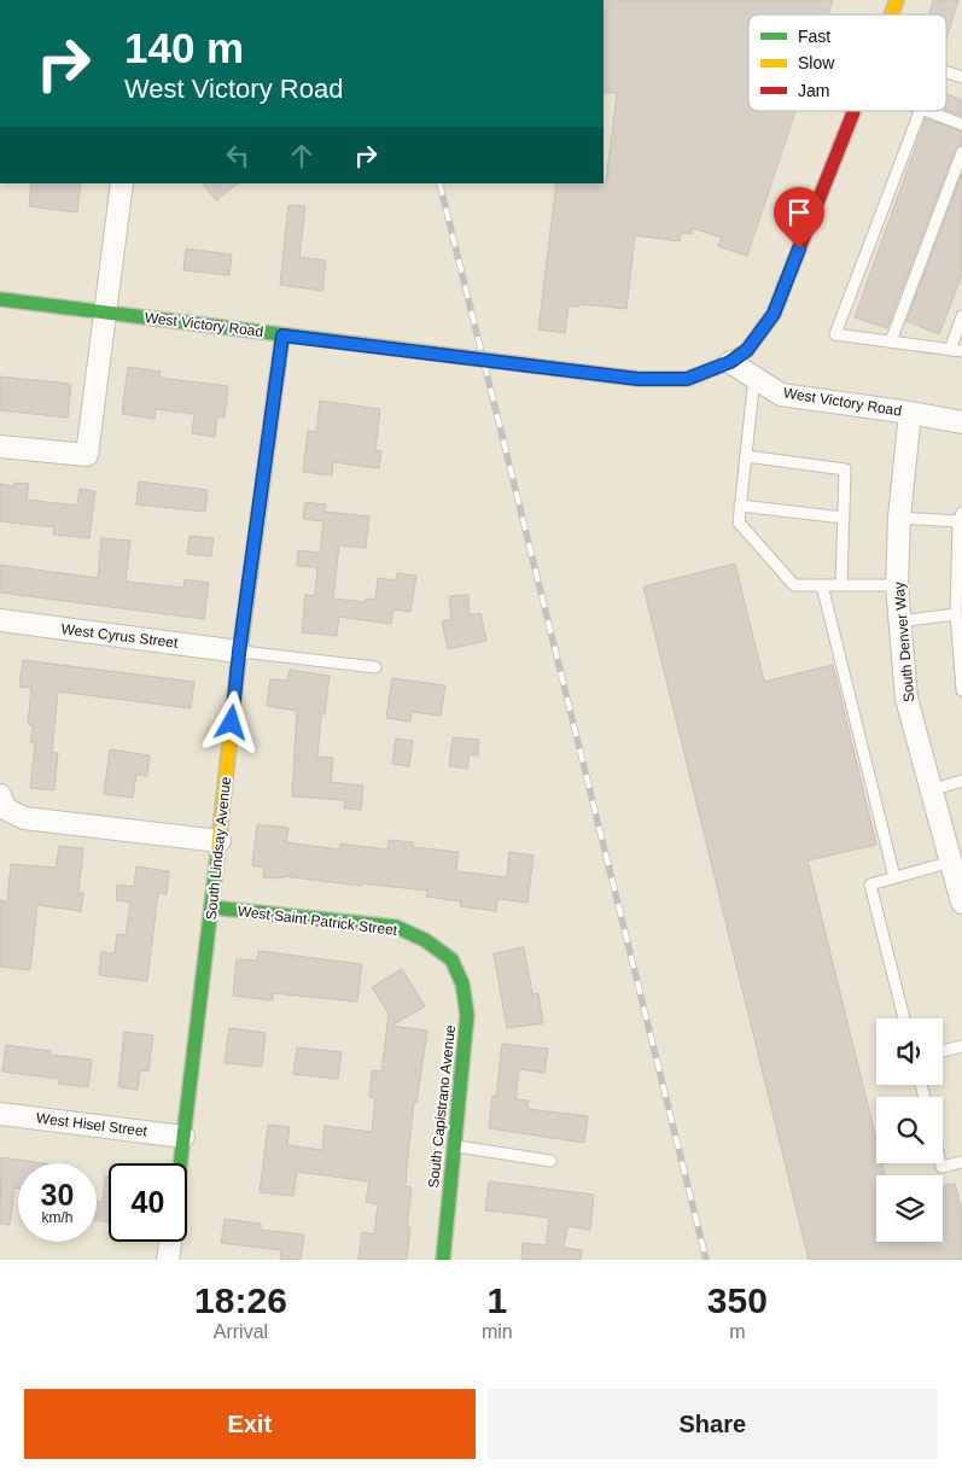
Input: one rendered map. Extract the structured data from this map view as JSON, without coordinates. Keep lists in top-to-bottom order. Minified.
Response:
{"streets":{"street":["West Victory Road","West Cyrus Street","South Denver Way","South Lindsay Avenue","West Saint Patrick Street","South Capistrano Avenue","West Hisel Street"]},"crossings":[["West Victory Road","South Denver Way"],["West Victory Road","South Lindsay Avenue"],["West Cyrus Street","South Lindsay Avenue"],["South Lindsay Avenue","West Saint Patrick Street"],["South Lindsay Avenue","West Hisel Street"],["West Saint Patrick Street","South Capistrano Avenue"]],"legend":["Fast","Slow","Jam"],"page":{"turn":["140 m","West Victory Road"],"speed":"30 km/h","limit":"40","eta":["18:26","Arrival","1","min","350","m"],"buttons":["Exit","Share"]}}
